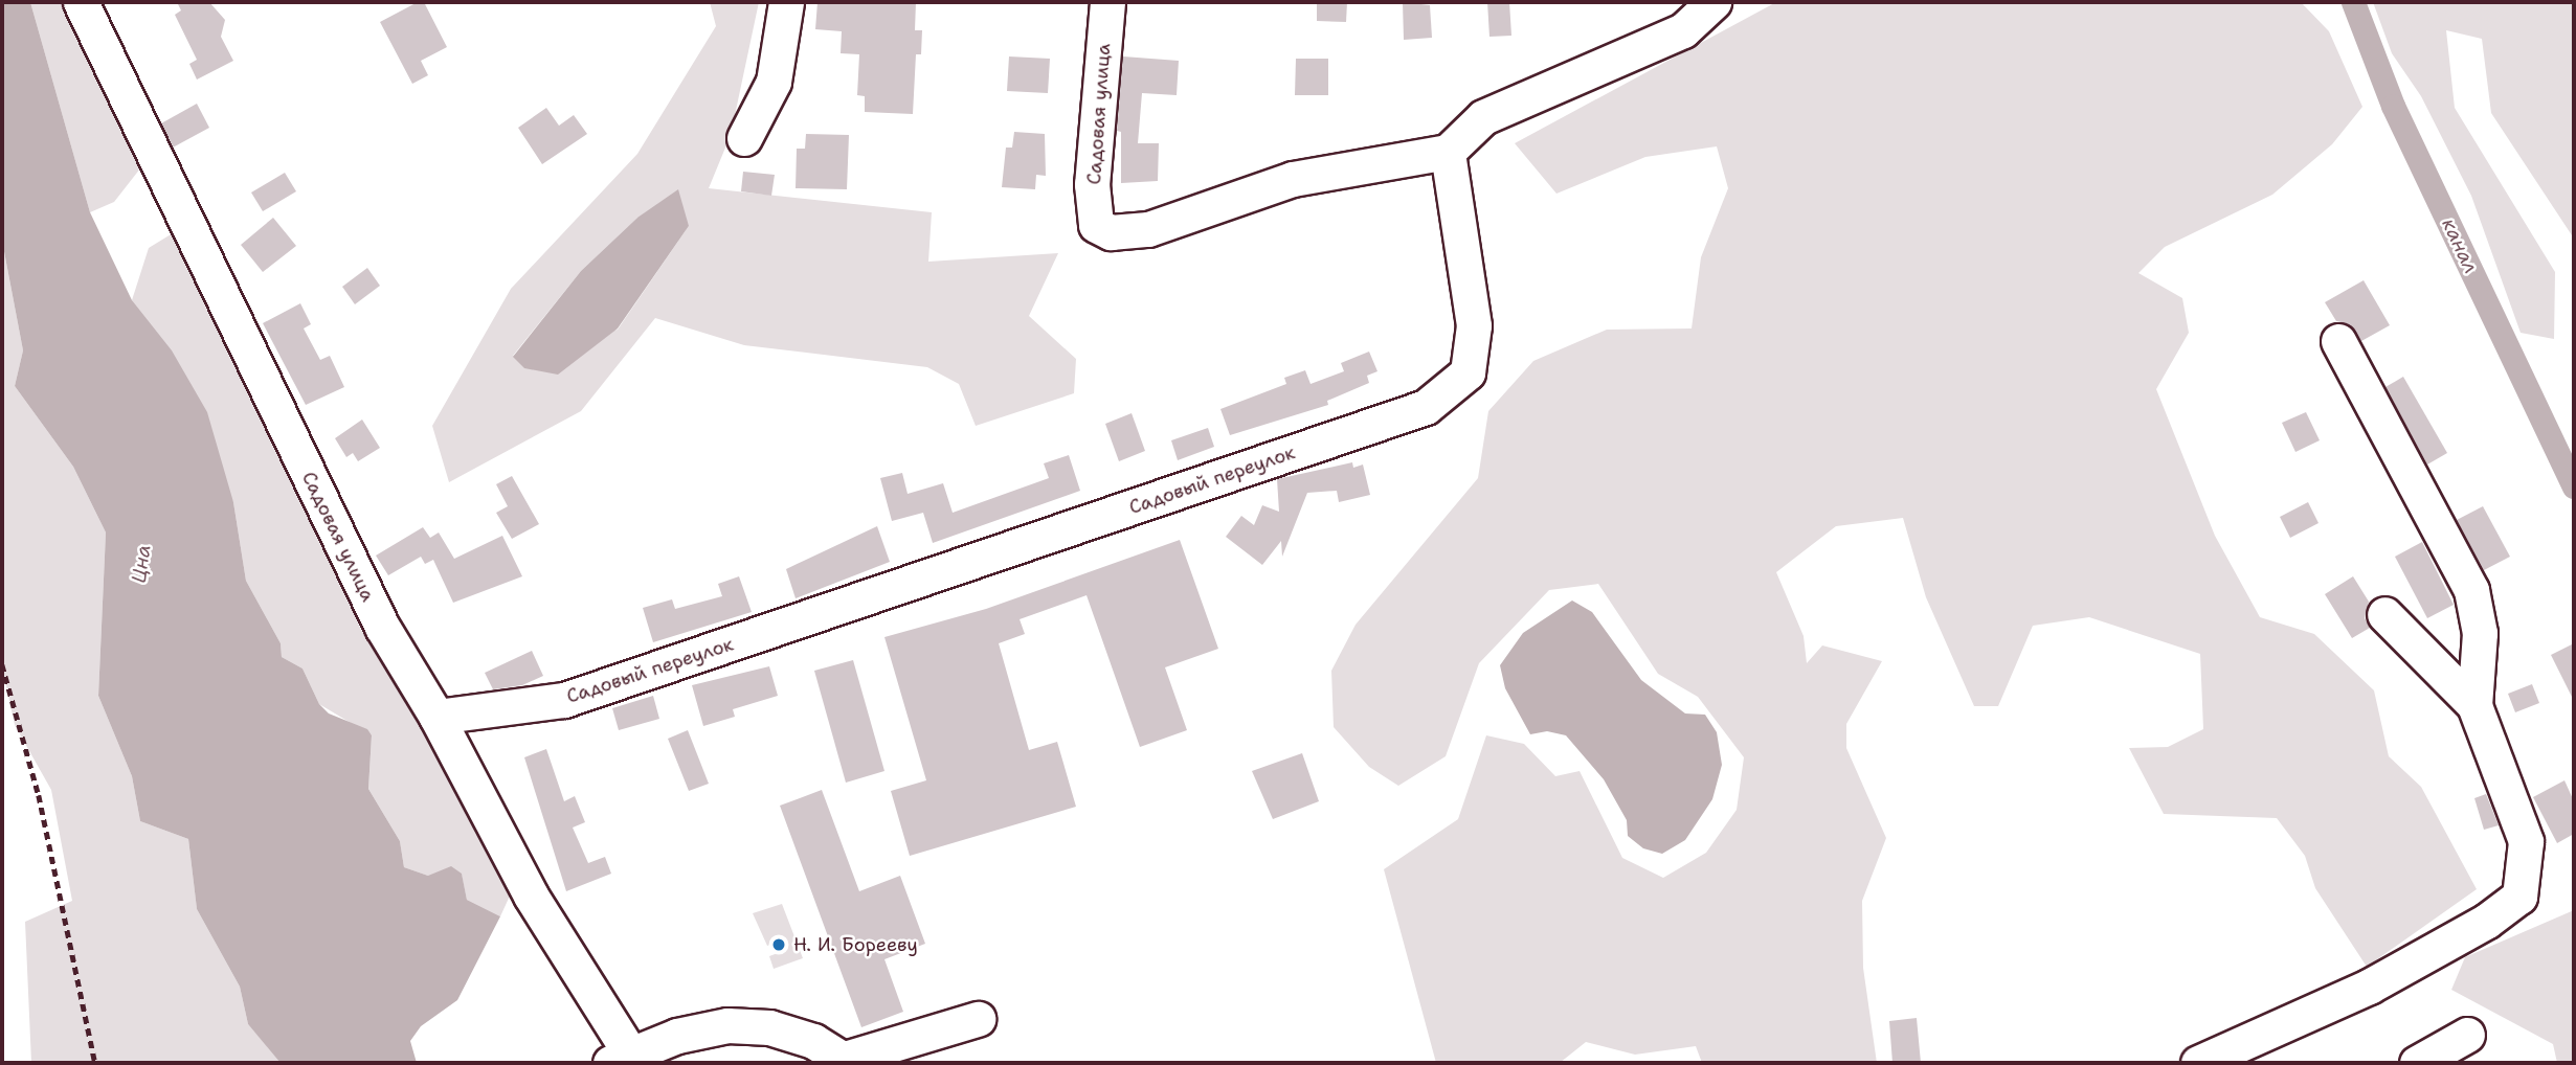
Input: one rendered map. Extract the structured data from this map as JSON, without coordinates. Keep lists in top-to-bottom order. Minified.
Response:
{"streets":{"street":["Садовая улица","Садовый переулок"]},"crossings":[["Садовая улица","Садовый переулок"]],"water":["канал","Цна"],"places":["Н. И. Борееву"]}
